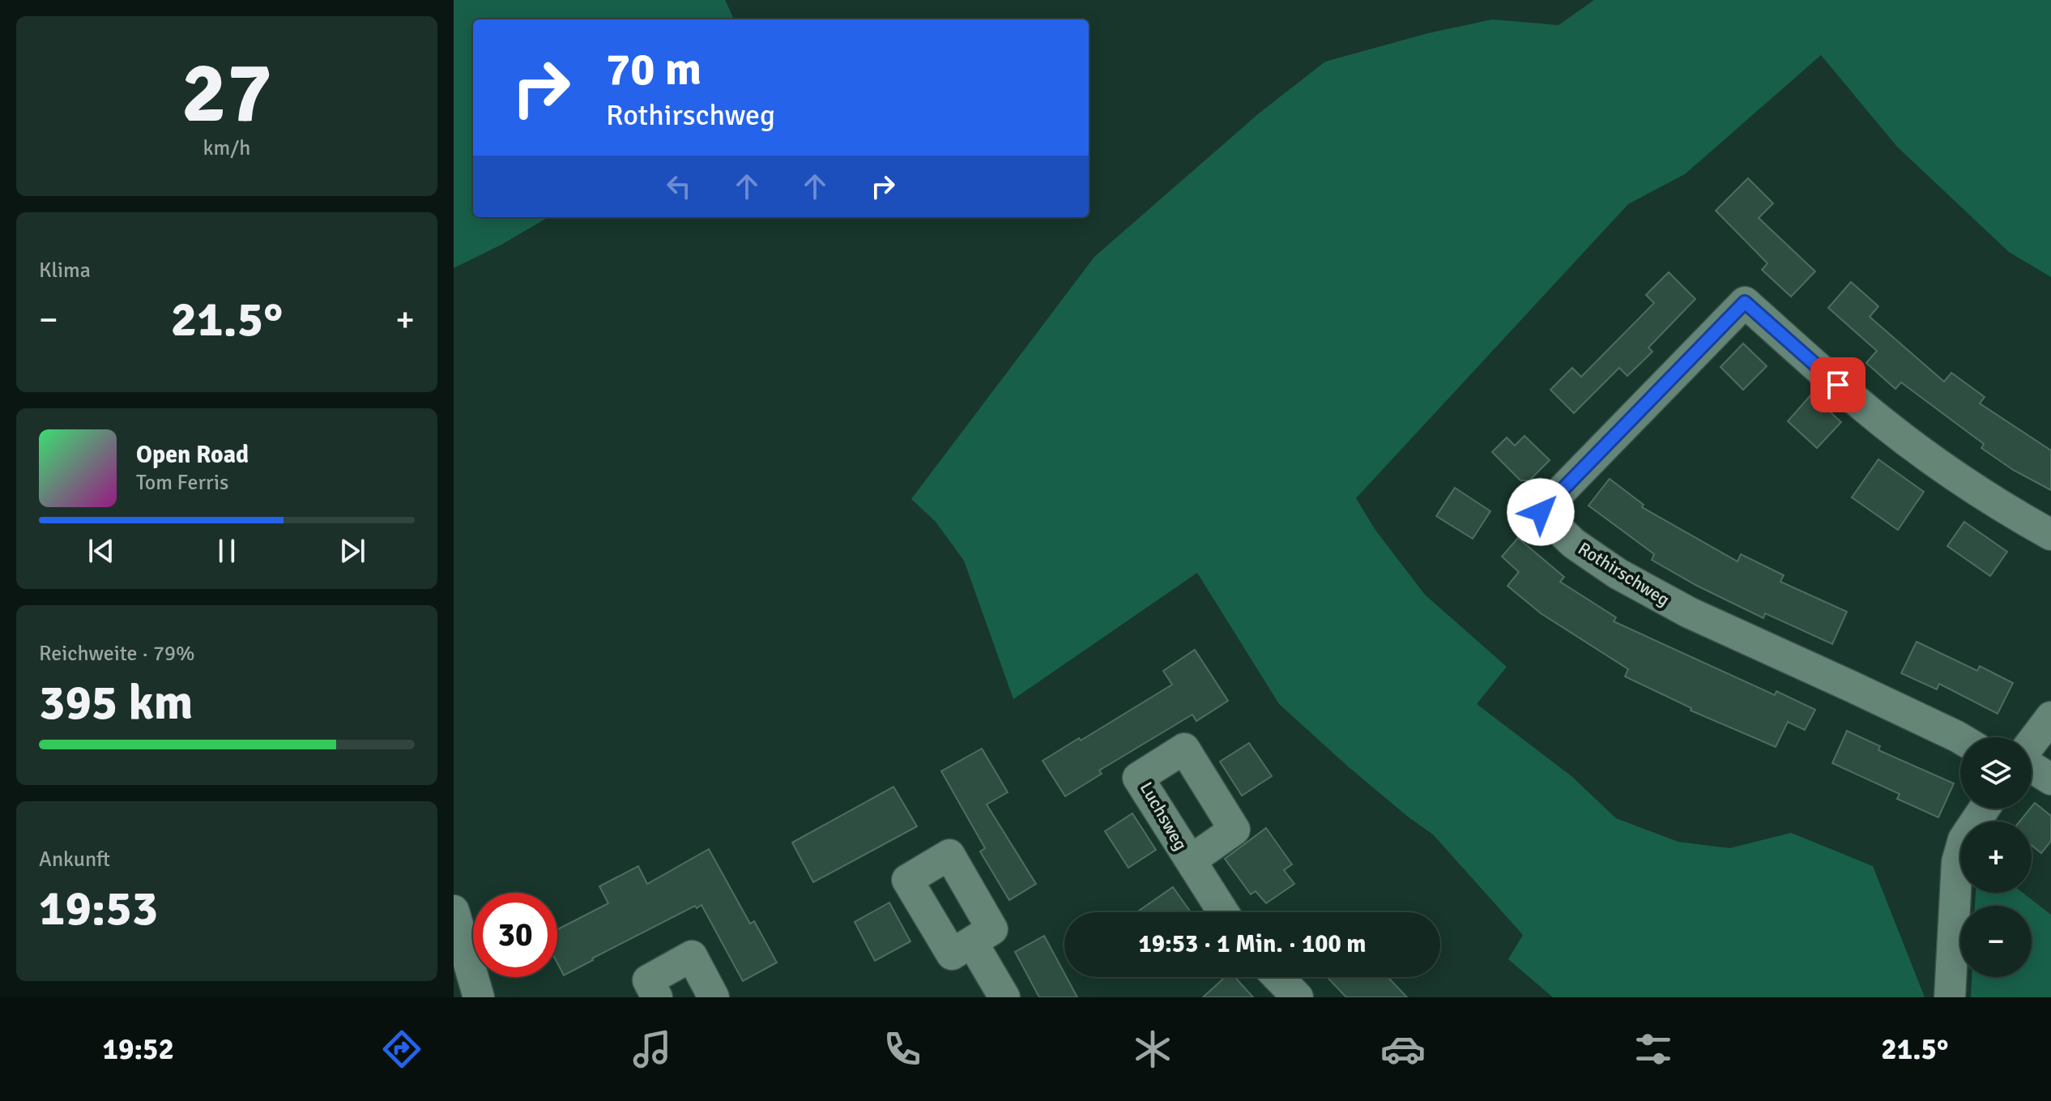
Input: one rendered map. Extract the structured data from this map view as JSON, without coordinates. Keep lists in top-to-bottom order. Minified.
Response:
{"streets":{"street":["Rothirschweg","Luchsweg"]},"page":{"tile":[["27","km/h"],"Klima",["Reichweite · 79%","395 km"],["Ankunft","19:53"]],"turn":["70 m","Rothirschweg"],"heat":["−","21.5°","+"],"song":["Open Road","Tom Ferris"],"map_buttons":["+","−"],"limit":"30","trip":"19:53 · 1 Min. · 100 m","tabs":["19:52","21.5°"]}}
